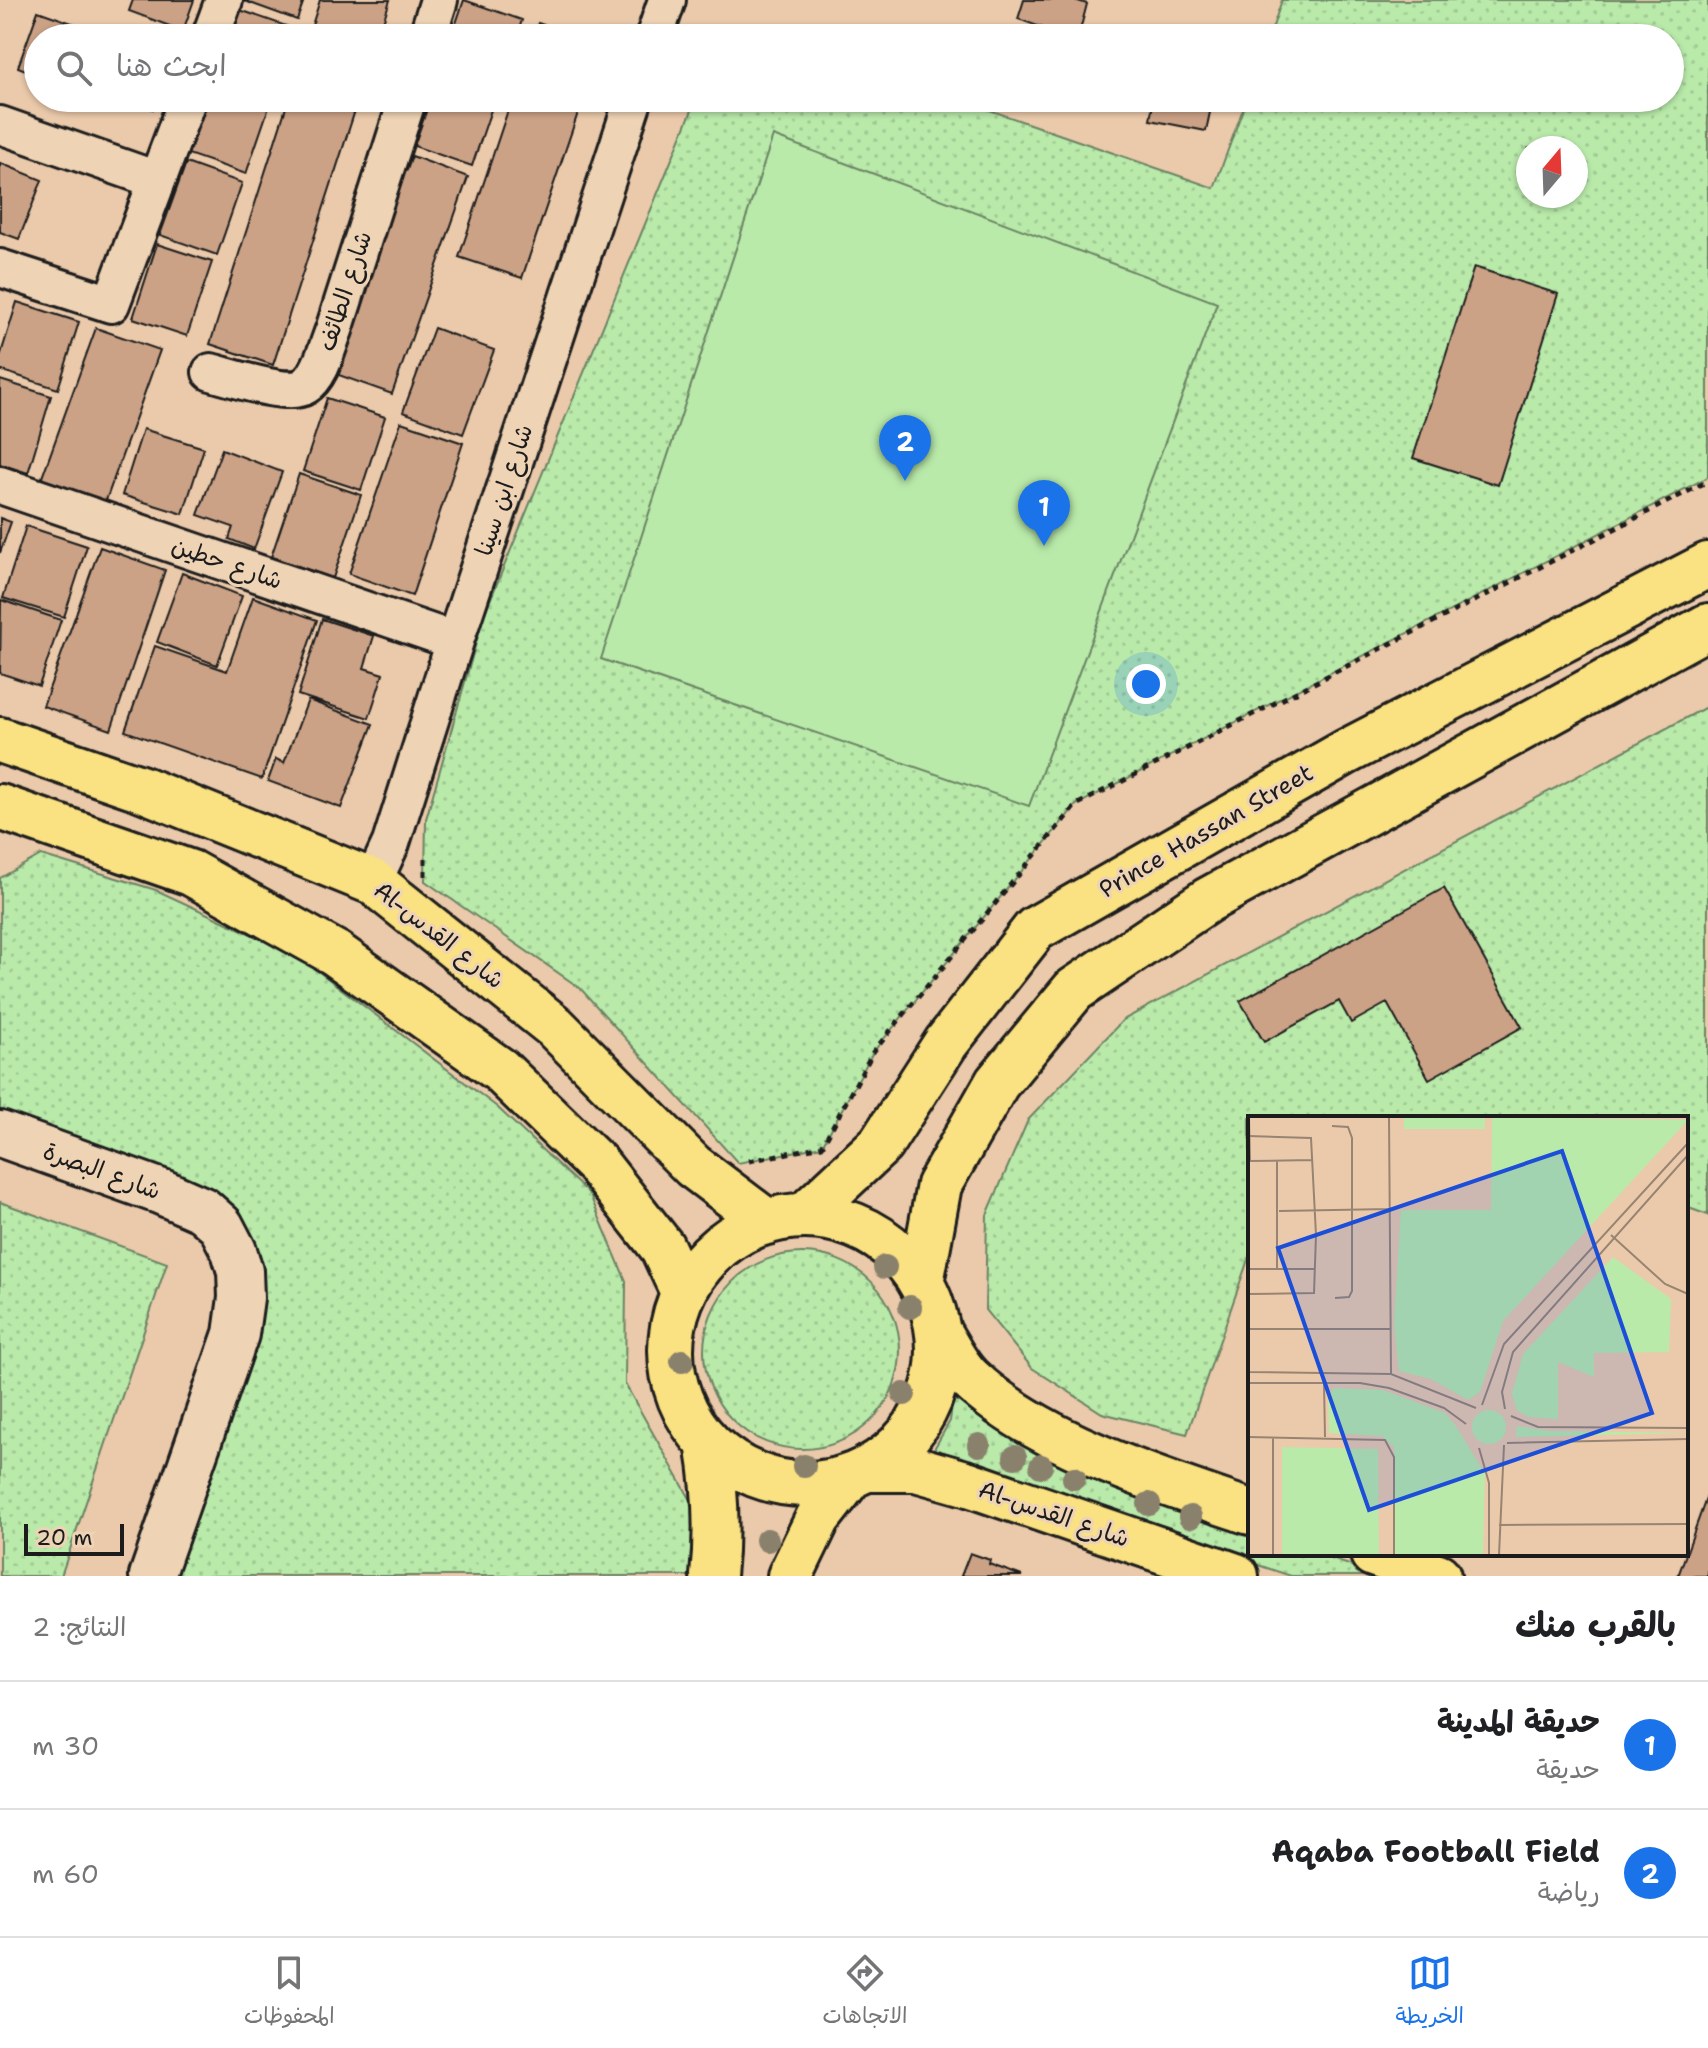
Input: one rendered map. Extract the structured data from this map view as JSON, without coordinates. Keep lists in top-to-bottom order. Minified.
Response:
{"streets":{"main road":["Prince Hassan Street","Al-شارع القدس","شارع البصرة"],"street":["شارع الطائف","شارع ابن سينا","شارع حطين"]},"crossings":[["شارع ابن سينا","شارع حطين"],["شارع ابن سينا","Al-شارع القدس"],["Prince Hassan Street","Al-شارع القدس"]],"scale_bar":"20 m","north":"top","page":{"search":"ابحث هنا","pins":["2","1"],"scale":"20 m","heading":["بالقرب منك","النتائج: 2"],"list":[{"mark":"1","name":"حديقة المدينة","note":"حديقة","value":"30 m"},{"mark":"2","name":"Aqaba Football Field","note":"رياضة","value":"60 m"}],"nav":["الخريطة","الاتجاهات","المحفوظات"]}}
